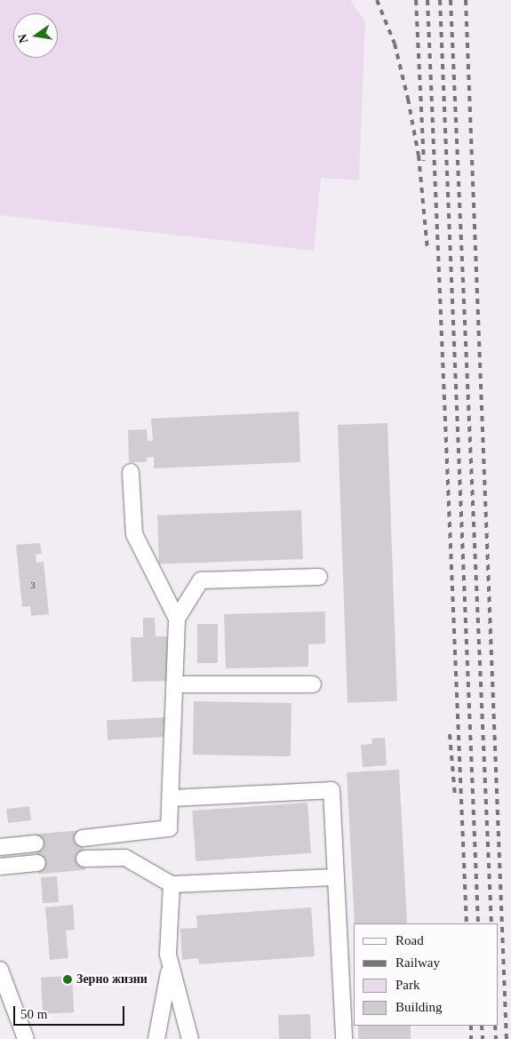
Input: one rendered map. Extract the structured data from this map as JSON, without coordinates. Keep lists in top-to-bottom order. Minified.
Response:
{"places":["Зерно жизни"],"house_numbers":["3"],"legend":["Road","Railway","Park","Building"],"scale_bar":"50 m","north":"left"}
